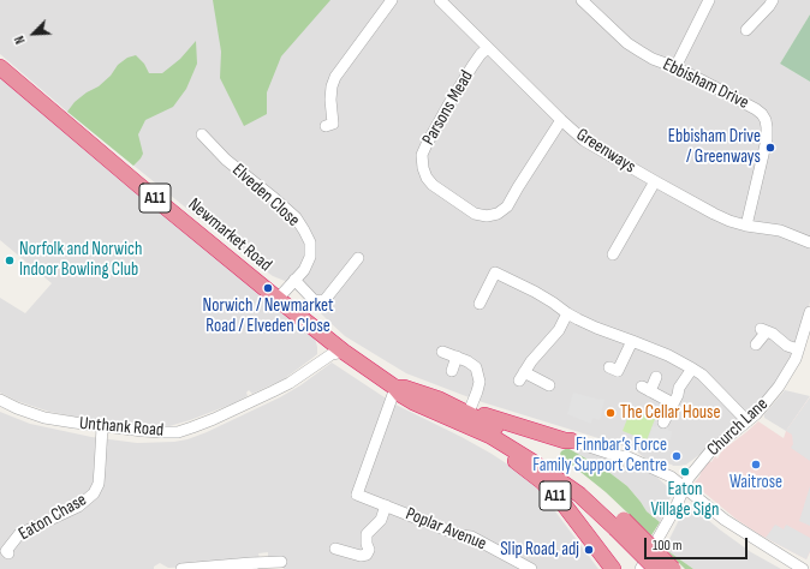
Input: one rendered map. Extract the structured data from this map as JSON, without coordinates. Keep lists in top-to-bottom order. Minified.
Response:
{"streets":{"highway":["A11","Newmarket Road"],"street":["Ebbisham Drive","Parsons Mead","Greenways","Elveden Close","Unthank Road","Church Lane","Eaton Chase","Poplar Avenue"]},"crossings":[["Ebbisham Drive","Greenways"],["Parsons Mead","Greenways"],["Elveden Close","Newmarket Road"],["A11","Newmarket Road"],["Newmarket Road","Unthank Road"],["Newmarket Road","Poplar Avenue"],["Unthank Road","Eaton Chase"]],"places":["Ebbisham Drive / Greenways","Norfolk and Norwich Indoor Bowling Club","Norwich / Newmarket Road / Elveden Close","The Cellar House","Finnbar’s Force Family Support Centre","Waitrose","Eaton Village Sign","Slip Road, adj"],"scale_bar":"100 m","north":"bottom left"}
